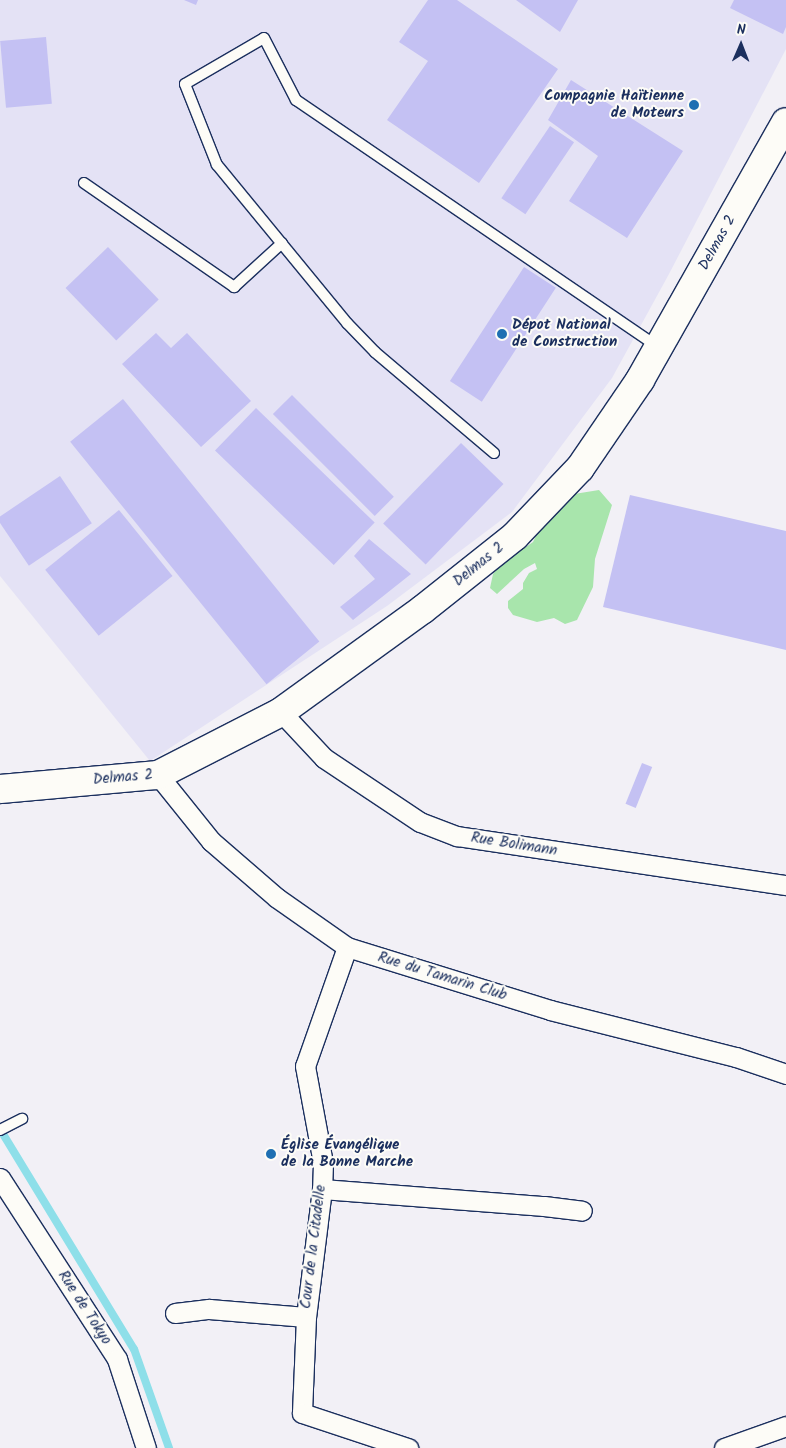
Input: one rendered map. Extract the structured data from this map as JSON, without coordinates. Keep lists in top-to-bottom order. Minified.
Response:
{"streets":{"street":["Delmas 2","Rue Bolimann","Rue du Tamarin Club","Cour de la Citadelle","Rue de Tokyo"]},"crossings":[["Delmas 2","Rue Bolimann"],["Delmas 2","Rue du Tamarin Club"],["Rue du Tamarin Club","Cour de la Citadelle"]],"places":["Compagnie Haïtienne de Moteurs","Dépot National de Construction","Église Évangélique de la Bonne Marche"],"north":"top"}
